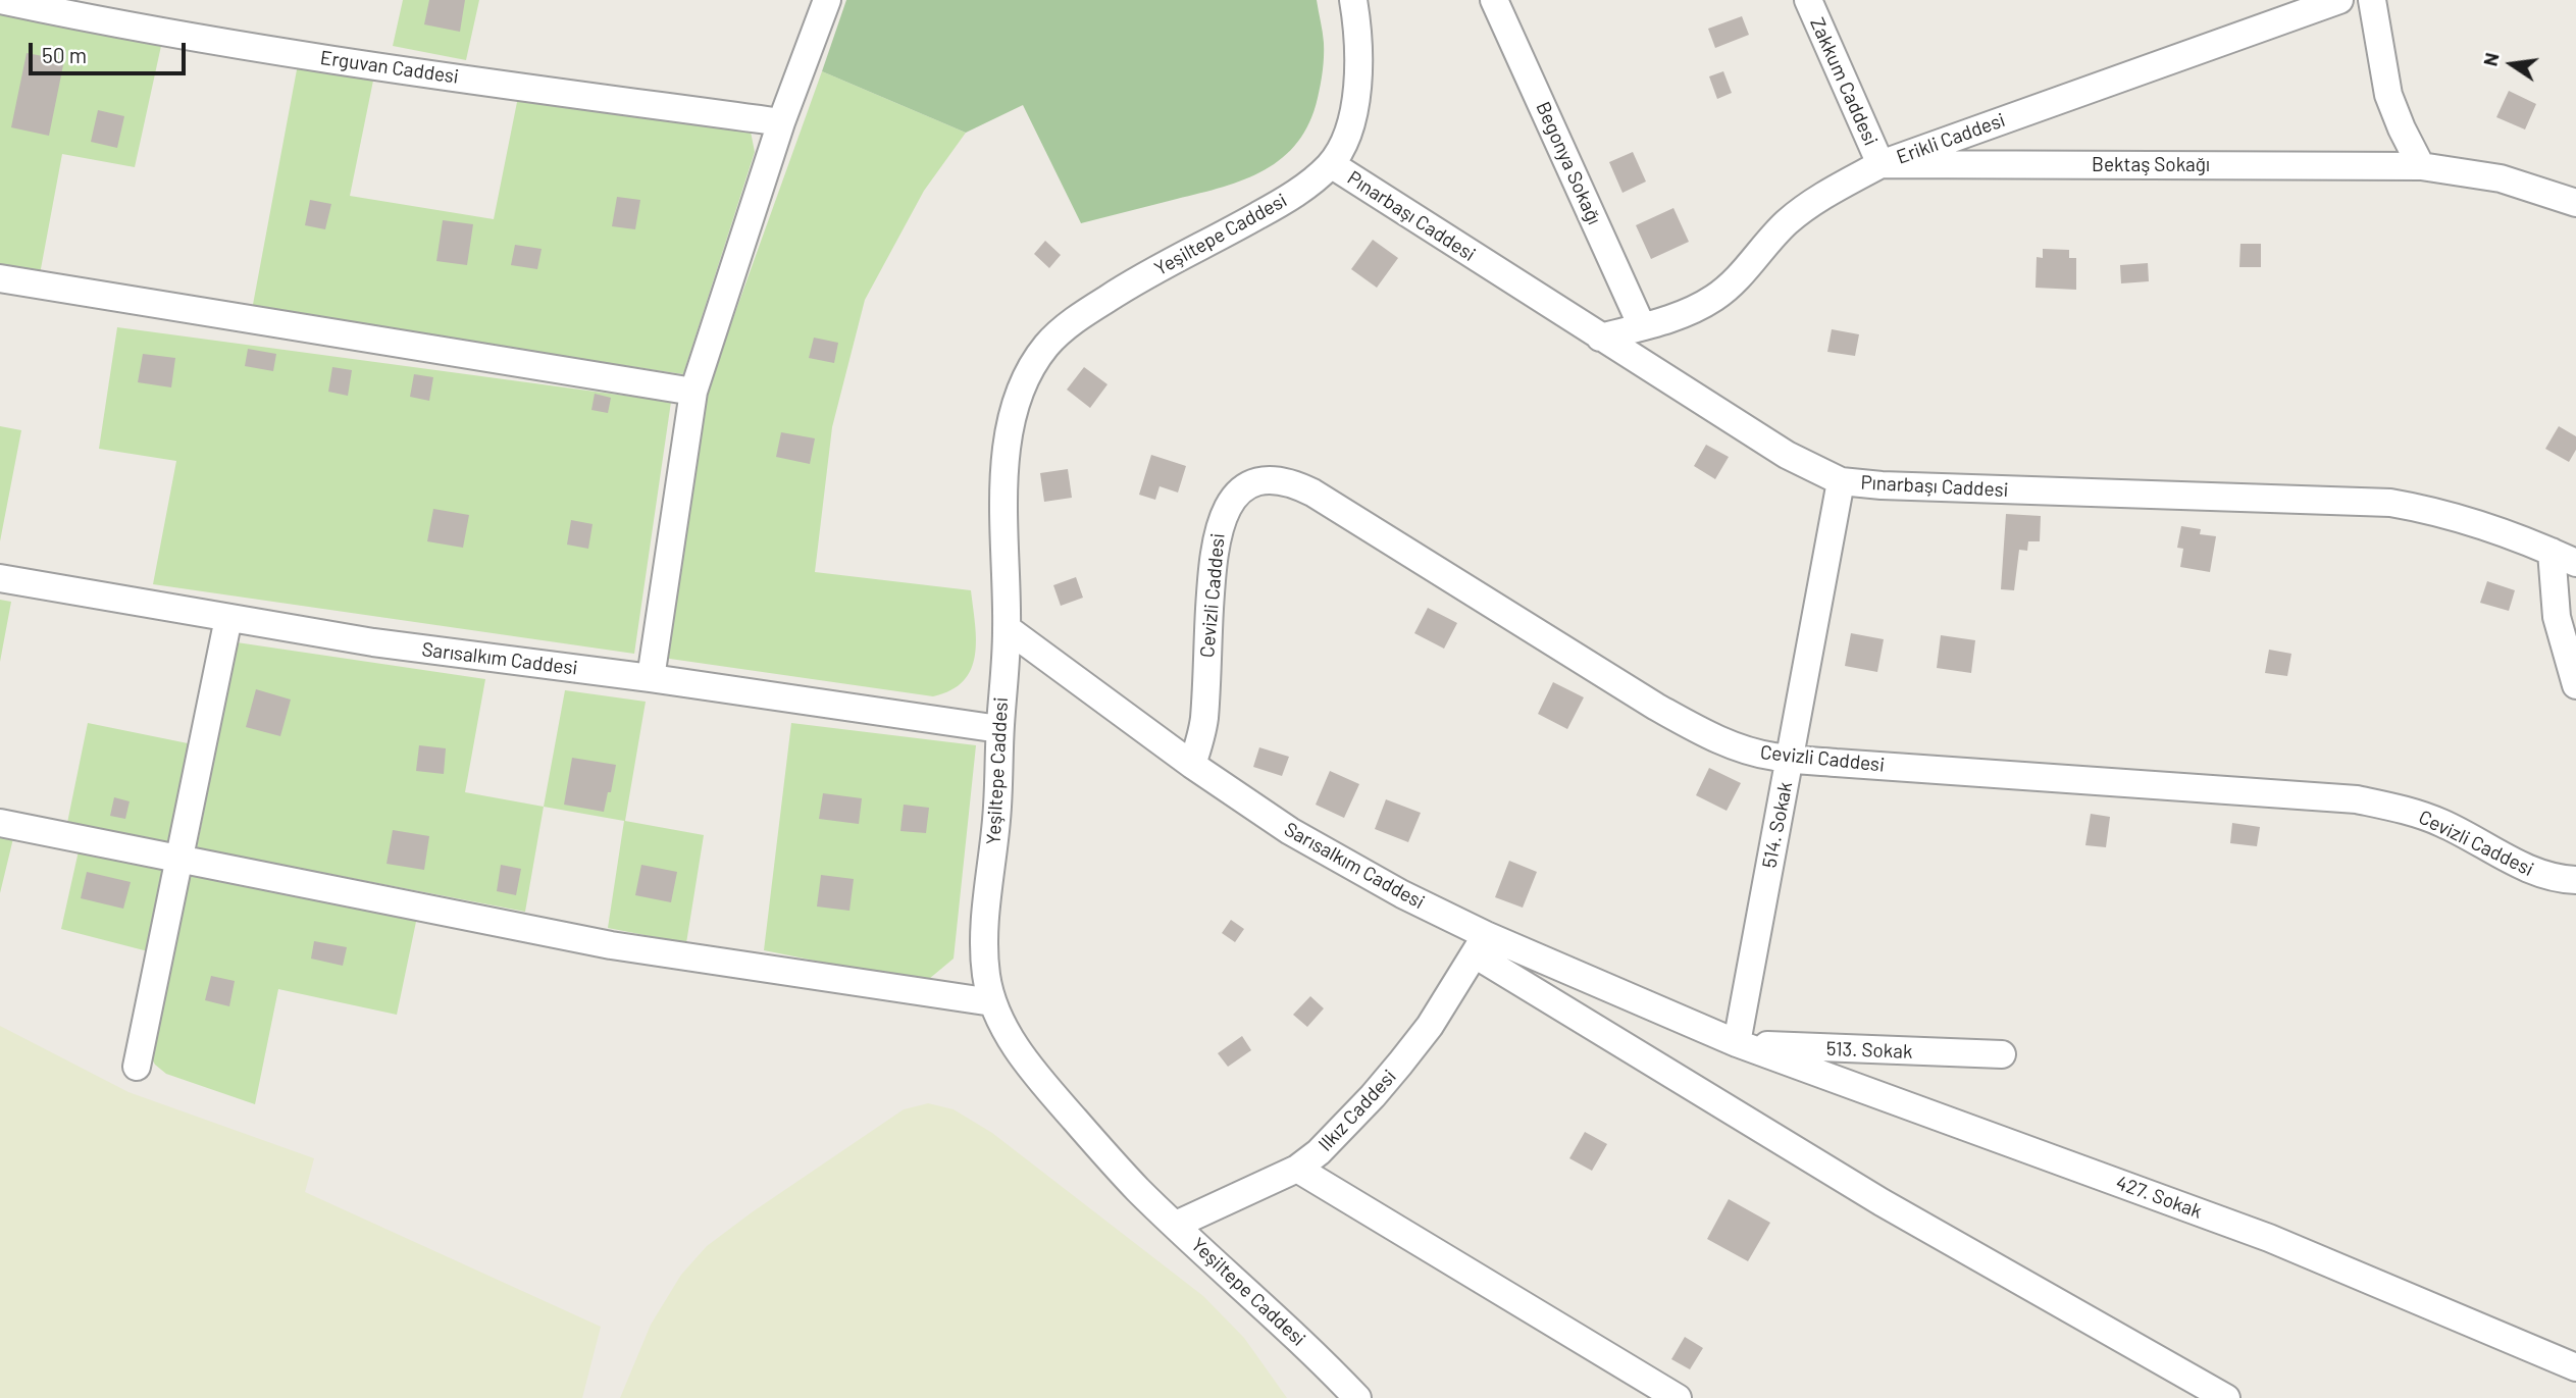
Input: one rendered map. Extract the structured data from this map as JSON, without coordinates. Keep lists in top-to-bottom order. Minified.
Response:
{"streets":{"street":["Erguvan Caddesi","Zakkum Caddesi","Erikli Caddesi","Begonya Sokağı","Bektaş Sokağı","Pınarbaşı Caddesi","Yeşiltepe Caddesi","Cevizli Caddesi","Sarısalkım Caddesi","514. Sokak","513. Sokak","Ilkız Caddesi","427. Sokak"]},"crossings":[["Zakkum Caddesi","Erikli Caddesi"],["Zakkum Caddesi","Bektaş Sokağı"],["Erikli Caddesi","Begonya Sokağı"],["Erikli Caddesi","Bektaş Sokağı"],["Erikli Caddesi","Pınarbaşı Caddesi"],["Pınarbaşı Caddesi","Yeşiltepe Caddesi"],["Pınarbaşı Caddesi","514. Sokak"],["Yeşiltepe Caddesi","Sarısalkım Caddesi"],["Yeşiltepe Caddesi","Ilkız Caddesi"],["Cevizli Caddesi","Sarısalkım Caddesi"],["Cevizli Caddesi","514. Sokak"],["Sarısalkım Caddesi","514. Sokak"],["Sarısalkım Caddesi","513. Sokak"],["Sarısalkım Caddesi","Ilkız Caddesi"],["Sarısalkım Caddesi","427. Sokak"],["514. Sokak","513. Sokak"],["514. Sokak","427. Sokak"],["513. Sokak","427. Sokak"]],"scale_bar":"50 m","north":"left"}
